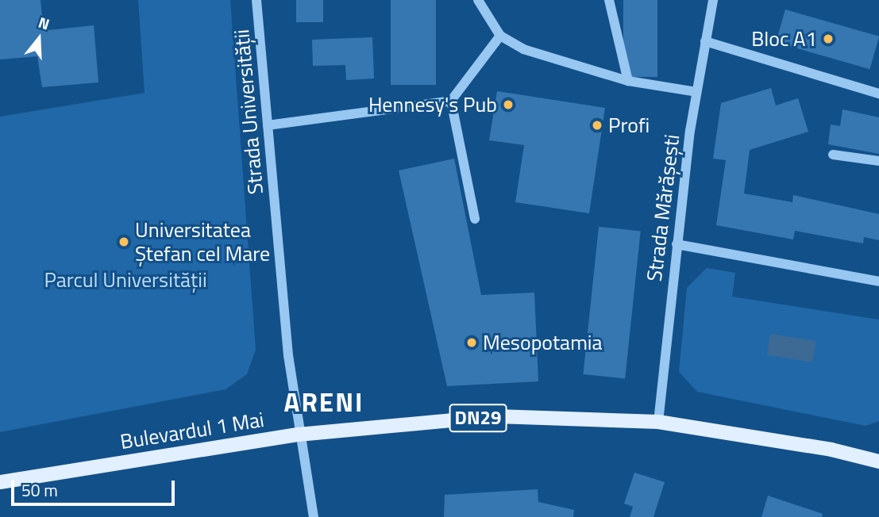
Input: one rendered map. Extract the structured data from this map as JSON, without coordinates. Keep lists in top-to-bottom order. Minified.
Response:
{"streets":{"main road":["DN29","Bulevardul 1 Mai"],"street":["Strada Universității","Strada Mărășești"]},"crossings":[["Strada Universității","Bulevardul 1 Mai"],["Strada Mărășești","DN29"],["Strada Mărășești","Bulevardul 1 Mai"],["DN29","Bulevardul 1 Mai"]],"districts":["ARENI"],"parks":["Parcul Universității"],"places":["Bloc A1","Hennesy's Pub","Profi","Universitatea Ștefan cel Mare","Mesopotamia"],"scale_bar":"50 m","north":"top"}
